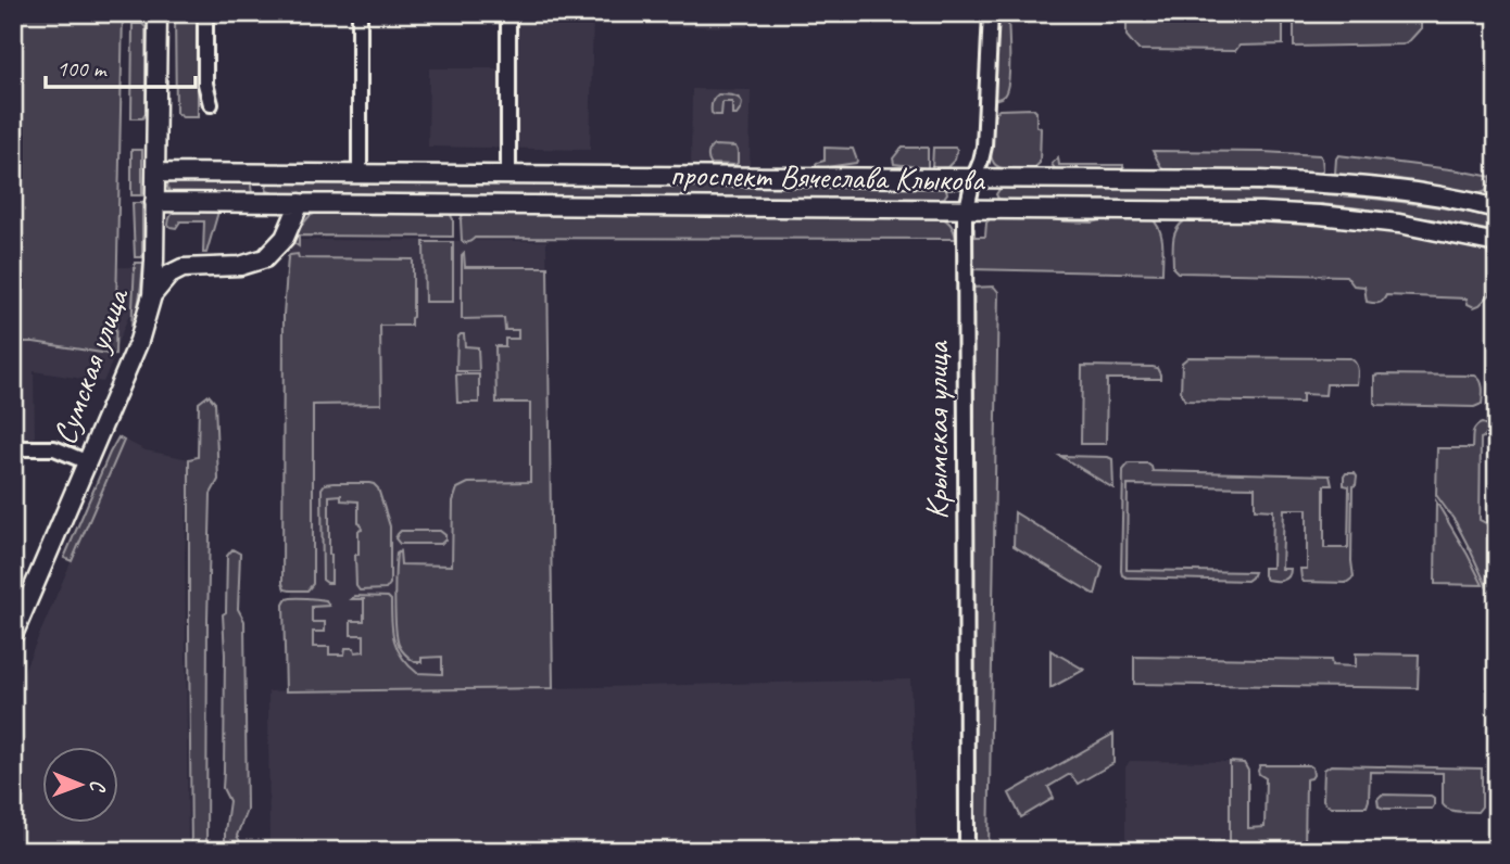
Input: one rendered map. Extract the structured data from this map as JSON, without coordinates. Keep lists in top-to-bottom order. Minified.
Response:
{"streets":{"main road":["проспект Вячеслава Клыкова","Сумская улица"],"street":["Крымская улица"]},"crossings":[["проспект Вячеслава Клыкова","Сумская улица"],["проспект Вячеслава Клыкова","Крымская улица"]],"scale_bar":"100 m","north":"right"}
